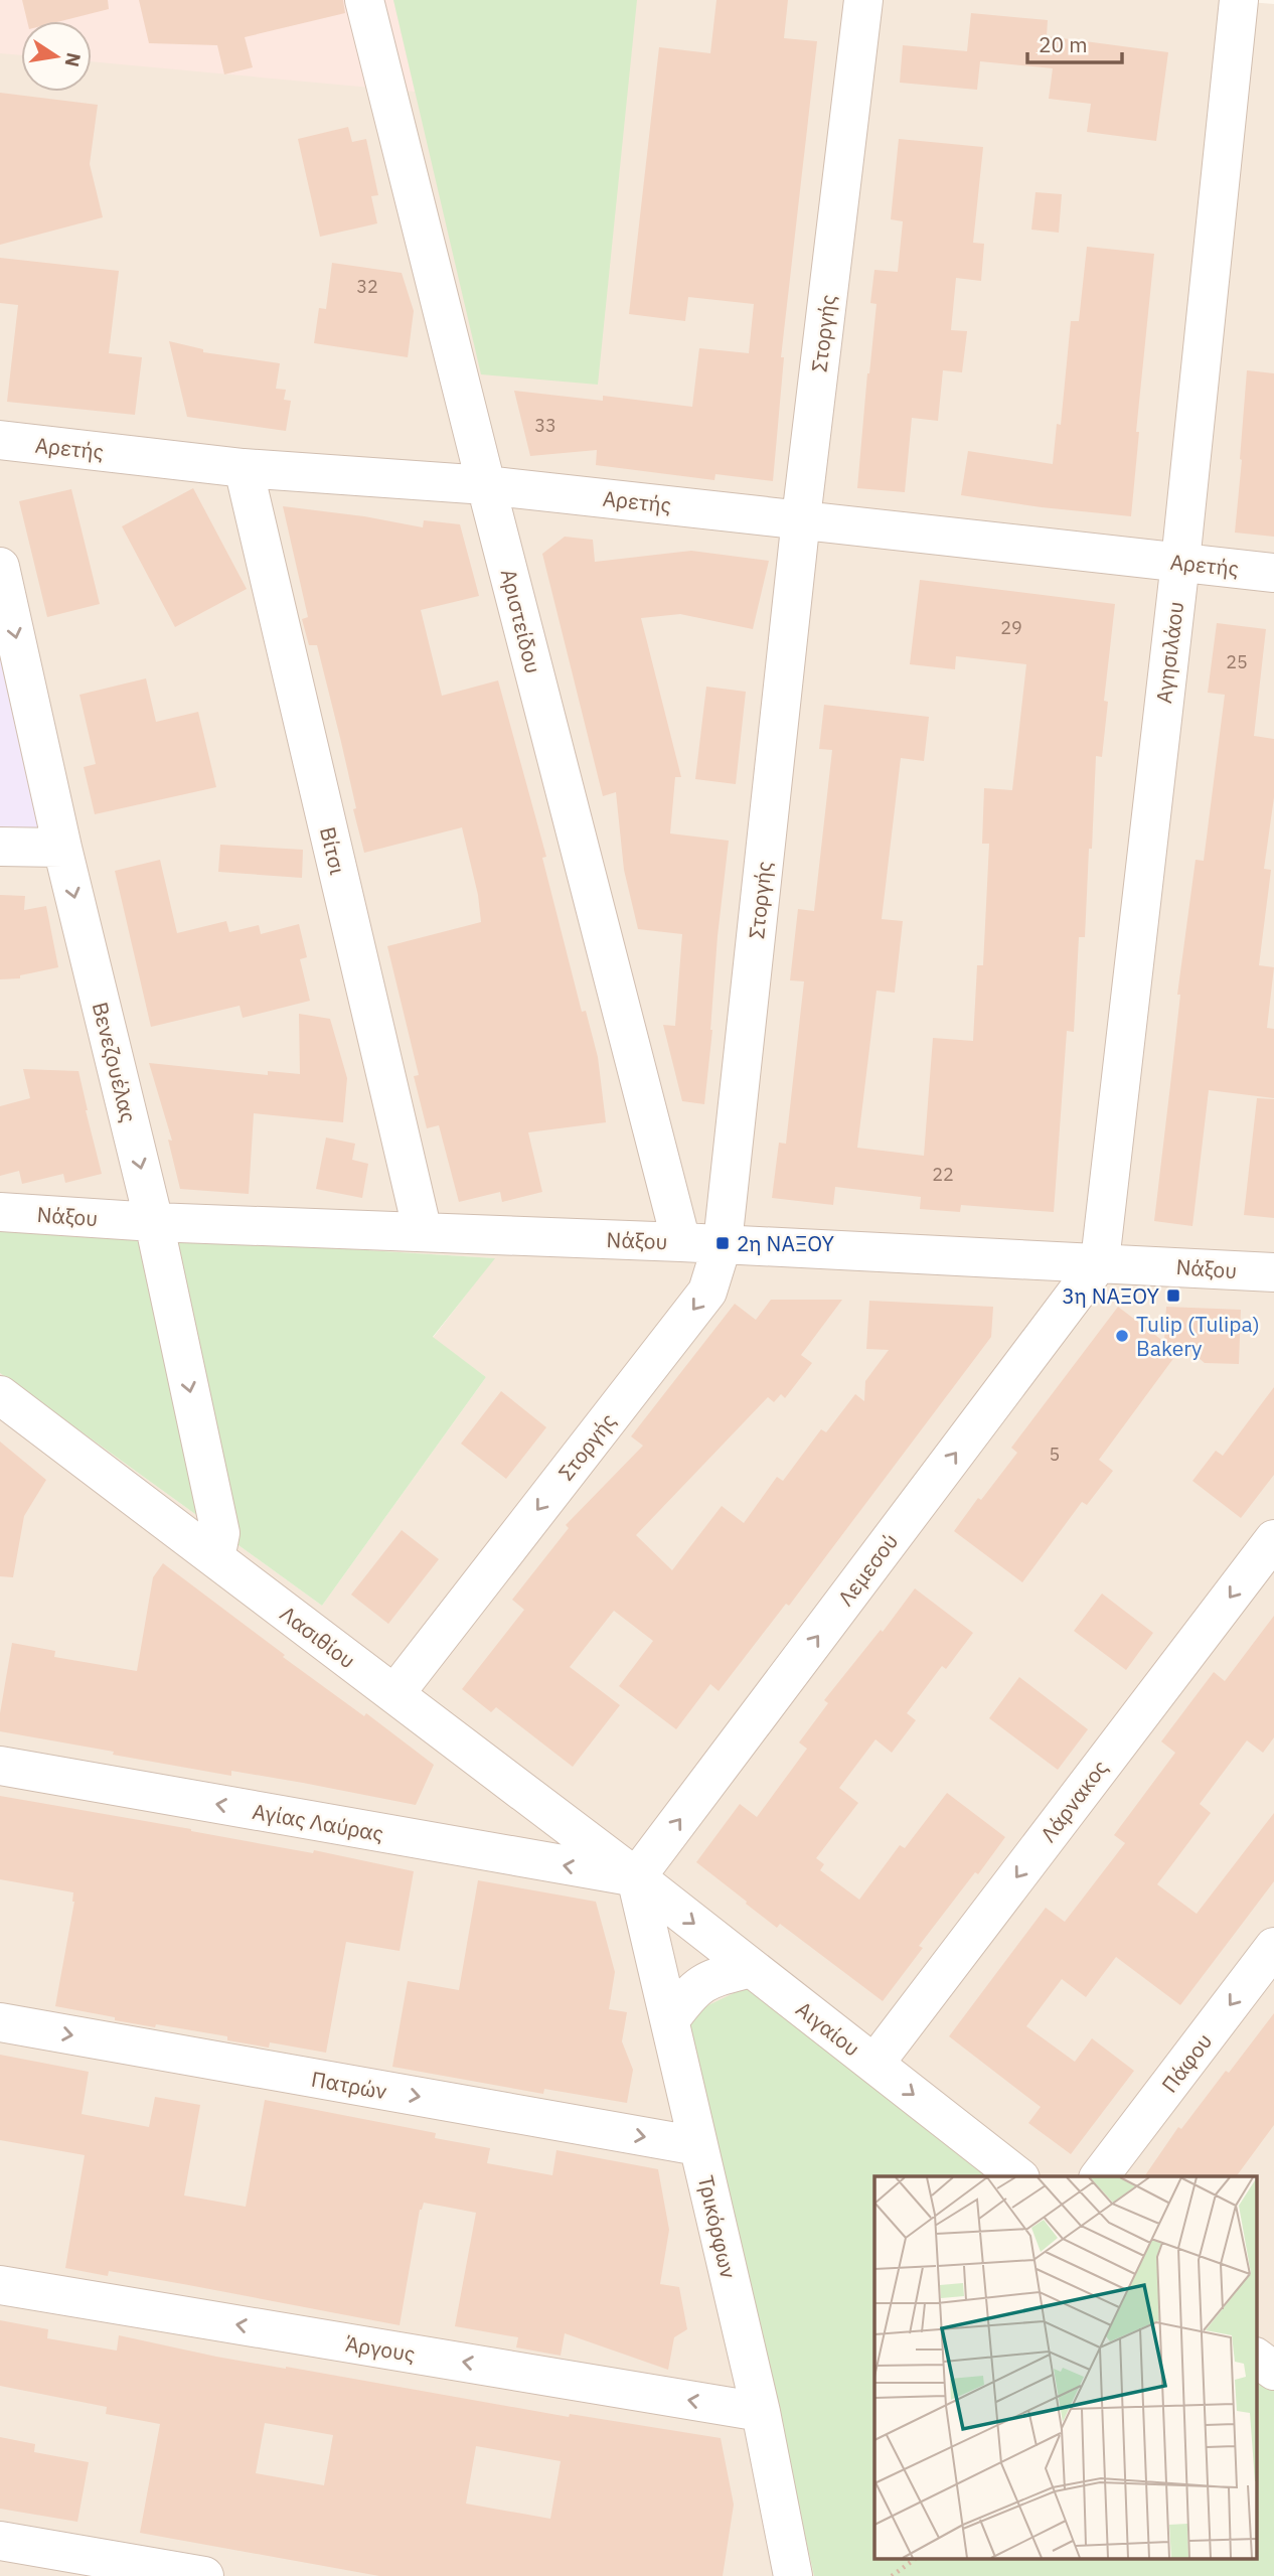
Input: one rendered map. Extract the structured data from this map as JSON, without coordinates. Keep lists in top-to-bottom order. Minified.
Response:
{"streets":{"street":["Στοργής","Αρετής","Αριστείδου","Αγησιλάου","Βίτσι","Βενεζουέλας","Νάξου","Λεμεσού","Λασιθίου","Λάρνακος","Αγίας Λαύρας","Αιγαίου","Πάφου","Πατρών","Τρικόρφων","Άργους"]},"crossings":[["Στοργής","Αρετής"],["Στοργής","Νάξου"],["Στοργής","Λασιθίου"],["Αρετής","Αριστείδου"],["Αρετής","Αγησιλάου"],["Αρετής","Βίτσι"],["Αριστείδου","Νάξου"],["Αγησιλάου","Νάξου"],["Αγησιλάου","Λεμεσού"],["Βίτσι","Νάξου"],["Βενεζουέλας","Νάξου"],["Βενεζουέλας","Λασιθίου"],["Νάξου","Λεμεσού"],["Λεμεσού","Λασιθίου"],["Λεμεσού","Αγίας Λαύρας"],["Λεμεσού","Αιγαίου"],["Λεμεσού","Τρικόρφων"],["Λασιθίου","Αγίας Λαύρας"],["Λασιθίου","Αιγαίου"],["Λασιθίου","Τρικόρφων"],["Λάρνακος","Αιγαίου"],["Αγίας Λαύρας","Αιγαίου"],["Αγίας Λαύρας","Τρικόρφων"],["Αιγαίου","Τρικόρφων"],["Πατρών","Τρικόρφων"],["Τρικόρφων","Άργους"]],"one_way":["Βενεζουέλας","Λεμεσού","Λάρνακος","Αγίας Λαύρας","Αιγαίου","Πάφου","Πατρών","Άργους"],"places":{"transit":["2η ΝΑΞΟΥ","3η ΝΑΞΟΥ"],"other":["Tulip (Tulipa) Bakery"]},"house_numbers":["32","33","29","25","22","5"],"scale_bar":"20 m","north":"right"}
